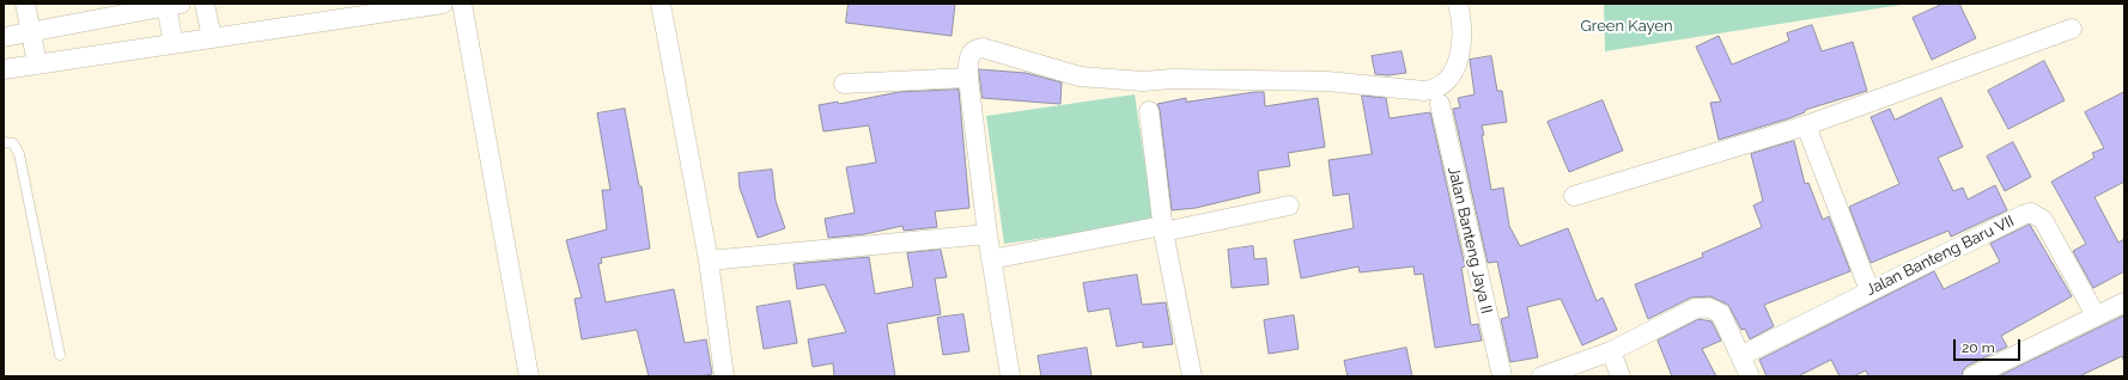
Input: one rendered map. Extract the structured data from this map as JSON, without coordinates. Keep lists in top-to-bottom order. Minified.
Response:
{"streets":{"street":["Jalan Banteng Jaya II","Jalan Banteng Baru VII"]},"parks":["Green Kayen"],"scale_bar":"20 m"}
